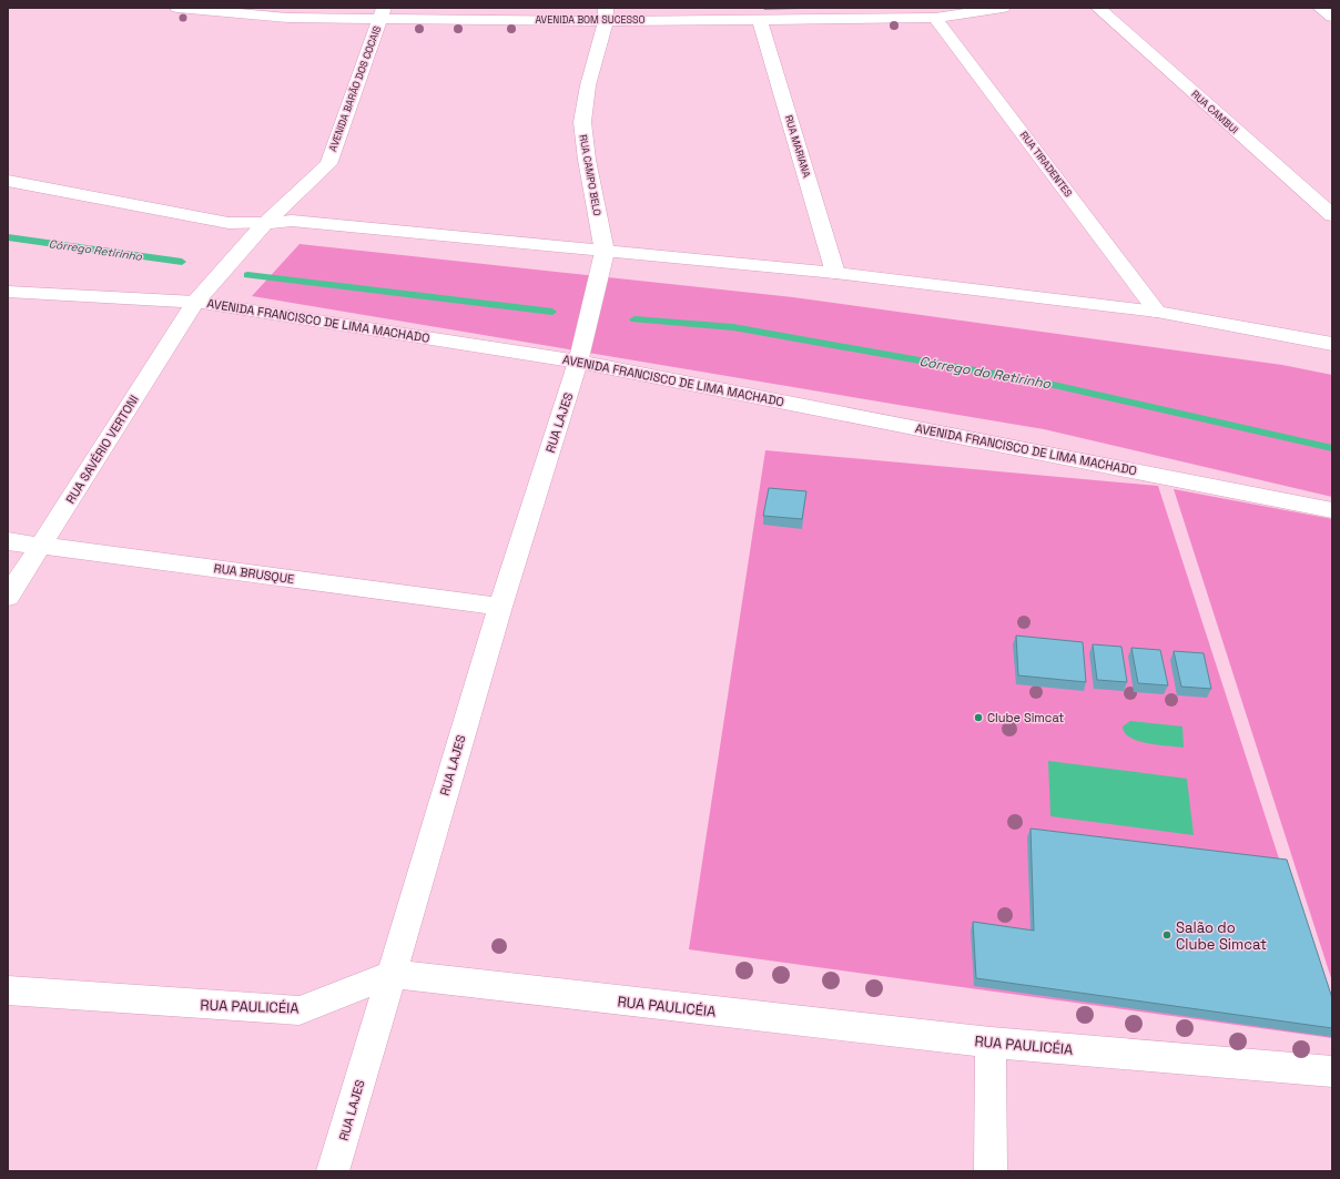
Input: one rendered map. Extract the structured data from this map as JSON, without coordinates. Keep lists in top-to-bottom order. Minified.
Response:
{"streets":{"street":["AVENIDA BOM SUCESSO","AVENIDA BARÃO DOS COCAIS","RUA CAMBUI","RUA MARIANA","RUA TIRADENTES","RUA CAMPO BELO","AVENIDA FRANCISCO DE LIMA MACHADO","RUA LAJES","RUA SAVÉRIO VERTONI","RUA BRUSQUE","RUA PAULICÉIA"]},"crossings":[["AVENIDA BOM SUCESSO","AVENIDA BARÃO DOS COCAIS"],["AVENIDA BOM SUCESSO","RUA MARIANA"],["AVENIDA BOM SUCESSO","RUA TIRADENTES"],["AVENIDA BOM SUCESSO","RUA CAMPO BELO"],["AVENIDA BARÃO DOS COCAIS","AVENIDA FRANCISCO DE LIMA MACHADO"],["AVENIDA BARÃO DOS COCAIS","RUA SAVÉRIO VERTONI"],["RUA CAMPO BELO","RUA LAJES"],["AVENIDA FRANCISCO DE LIMA MACHADO","RUA LAJES"],["AVENIDA FRANCISCO DE LIMA MACHADO","RUA SAVÉRIO VERTONI"],["RUA LAJES","RUA BRUSQUE"],["RUA LAJES","RUA PAULICÉIA"],["RUA SAVÉRIO VERTONI","RUA BRUSQUE"]],"water":["Córrego Retirinho","Córrego do Retirinho"],"places":["Clube Simcat","Salão do Clube Simcat"]}
